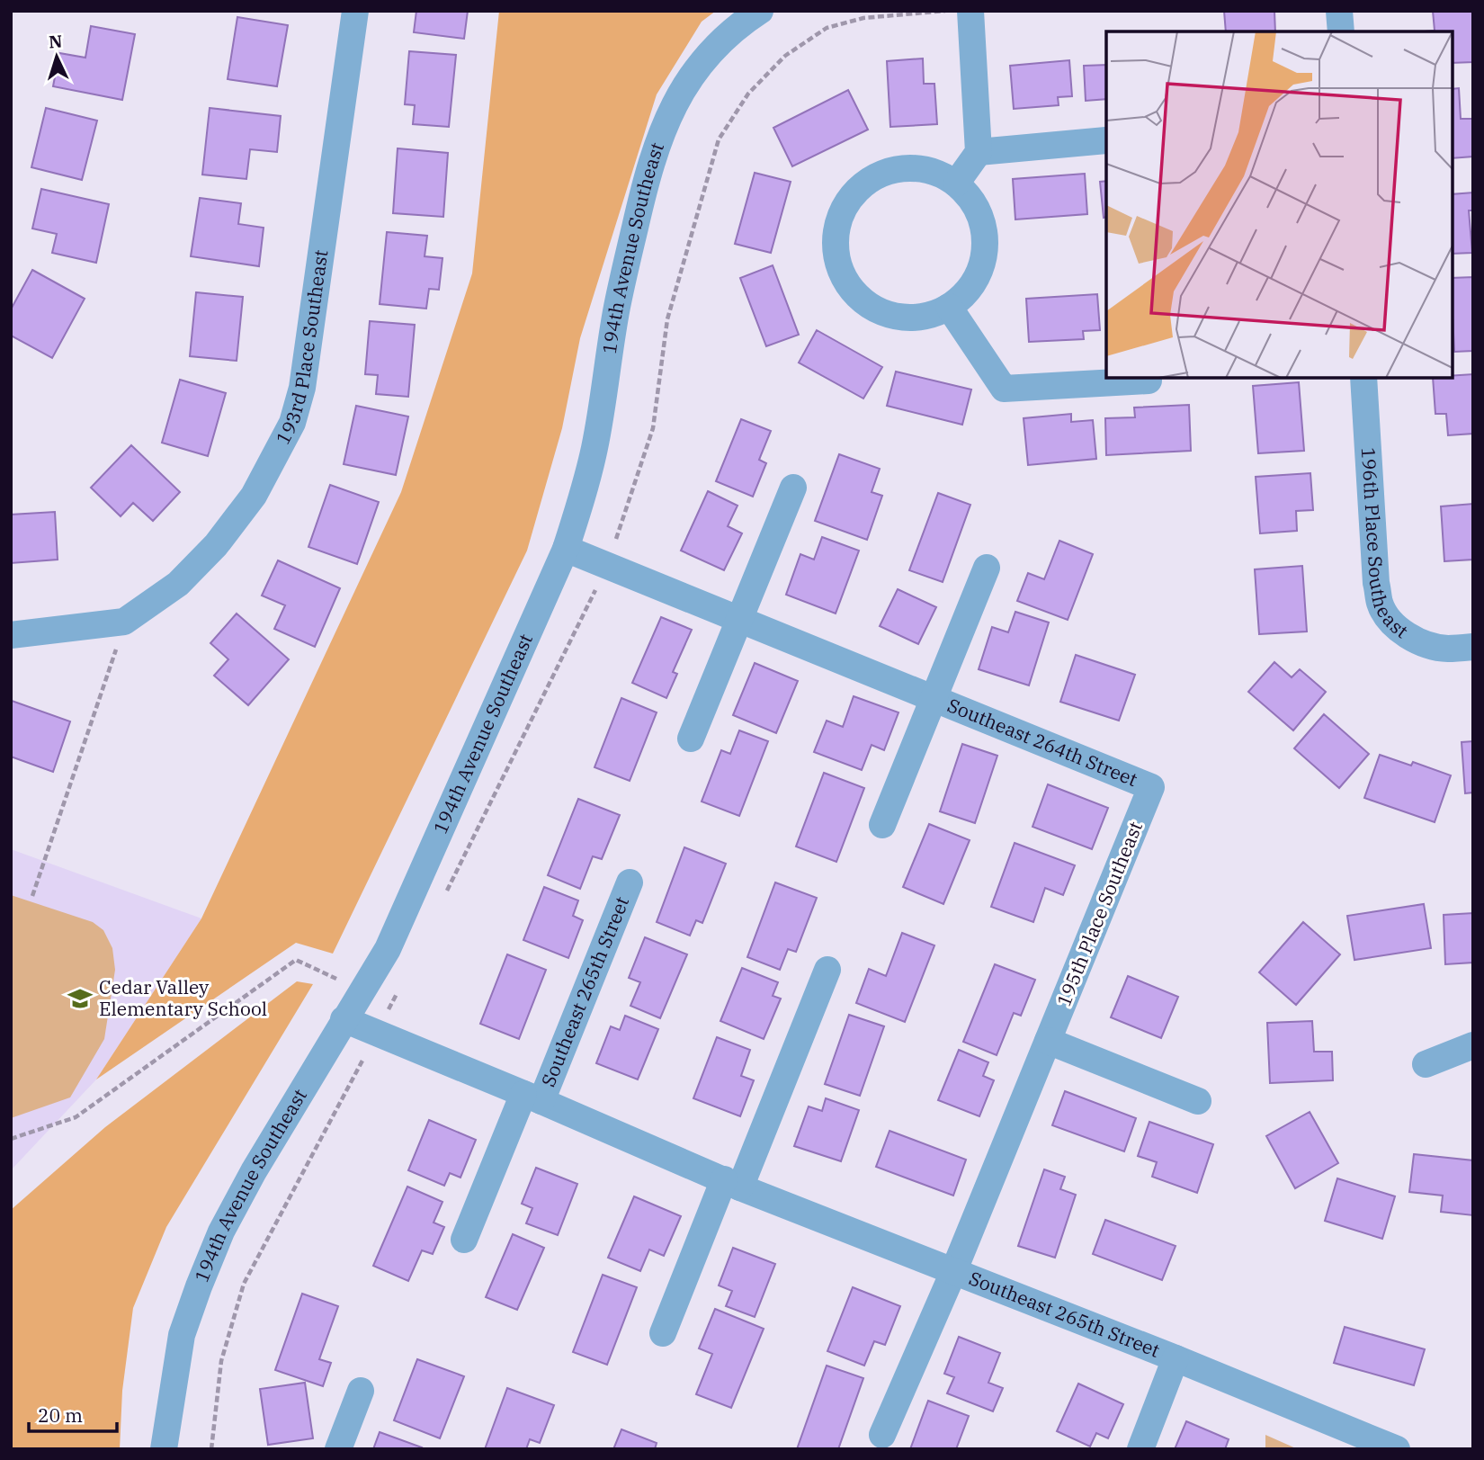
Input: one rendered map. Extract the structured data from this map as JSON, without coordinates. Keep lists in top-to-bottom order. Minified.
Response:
{"streets":{"street":["194th Avenue Southeast","193rd Place Southeast","196th Place Southeast","Southeast 264th Street","195th Place Southeast","Southeast 265th Street"]},"crossings":[["194th Avenue Southeast","Southeast 264th Street"],["194th Avenue Southeast","Southeast 265th Street"],["Southeast 264th Street","195th Place Southeast"],["195th Place Southeast","Southeast 265th Street"]],"places":{"school or university":["Cedar Valley Elementary School"]},"scale_bar":"20 m","north":"top"}
